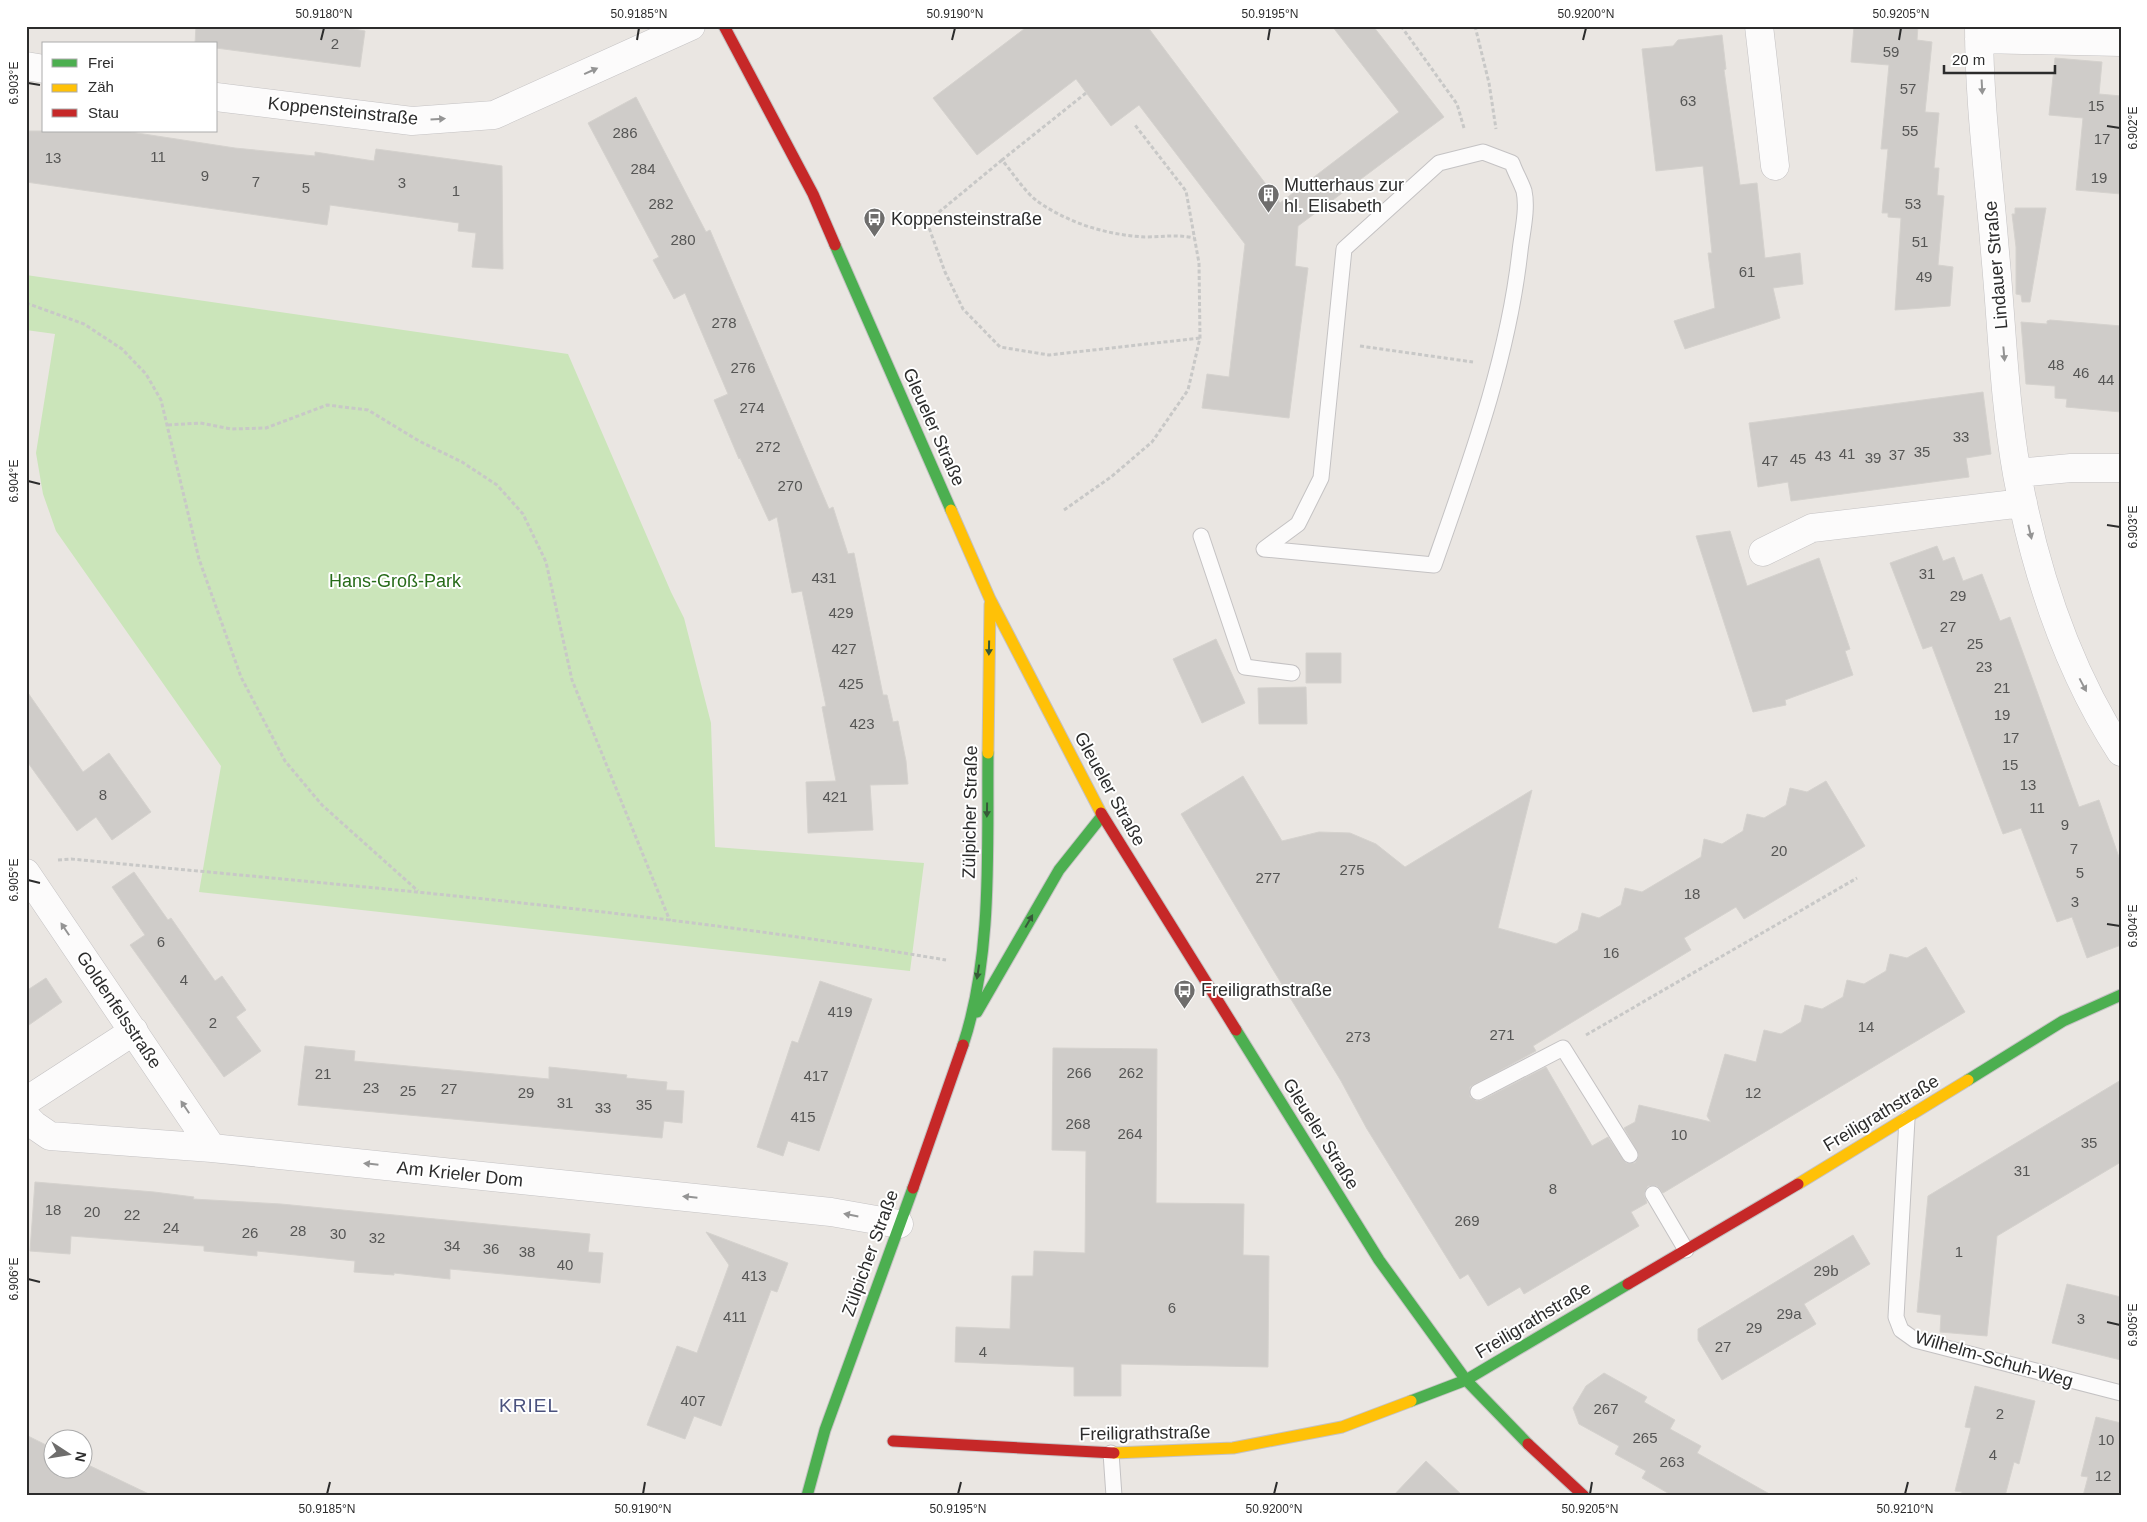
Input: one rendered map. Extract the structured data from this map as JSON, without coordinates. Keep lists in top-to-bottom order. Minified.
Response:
{"streets":{"street":["Koppensteinstraße","Lindauer Straße","Gleueler Straße","Zülpicher Straße","Goldenfelsstraße","Freiligrathstraße","Am Krieler Dom"],"lane":["Wilhelm-Schuh-Weg"]},"crossings":[["Gleueler Straße","Zülpicher Straße"],["Gleueler Straße","Freiligrathstraße"],["Zülpicher Straße","Am Krieler Dom"],["Goldenfelsstraße","Am Krieler Dom"],["Freiligrathstraße","Wilhelm-Schuh-Weg"]],"one_way":["Koppensteinstraße","Lindauer Straße","Goldenfelsstraße","Am Krieler Dom"],"districts":["KRIEL"],"parks":["Hans-Groß-Park"],"places":{"building":["Mutterhaus zur hl. Elisabeth"],"bus stop":["Koppensteinstraße","Freiligrathstraße"]},"house_numbers":["2","59","57","63","15","55","286","17","11","13","284","9","19","7","3","5","1","282","53","280","51","61","49","278","48","276","46","44","274","33","272","35","41","37","43","39","45","47","270","31","431","29","429","27","25","427","23","425","21","19","423","17","15","13","8","421","11","9","7","20","275","5","277","18","3","6","16","4","419","2","14","271","273","266","262","21","417","23","27","25","29","12","31","35","33","415","268","264","10","35","31","8","18","20","22","269","24","28","26","30","32","34","36","38","1","40","29b","413","6","29a","411","3","29","27","4","407","267","2","265","10","4","263","12"],"legend":["Frei","Zäh","Stau"],"scale_bar":"20 m","north":"right","coordinates":["50.9180°N","50.9185°N","50.9190°N","50.9195°N","50.9200°N","50.9205°N","6.903°E","6.902°E","6.904°E","6.905°E","6.906°E","50.9210°N"]}
